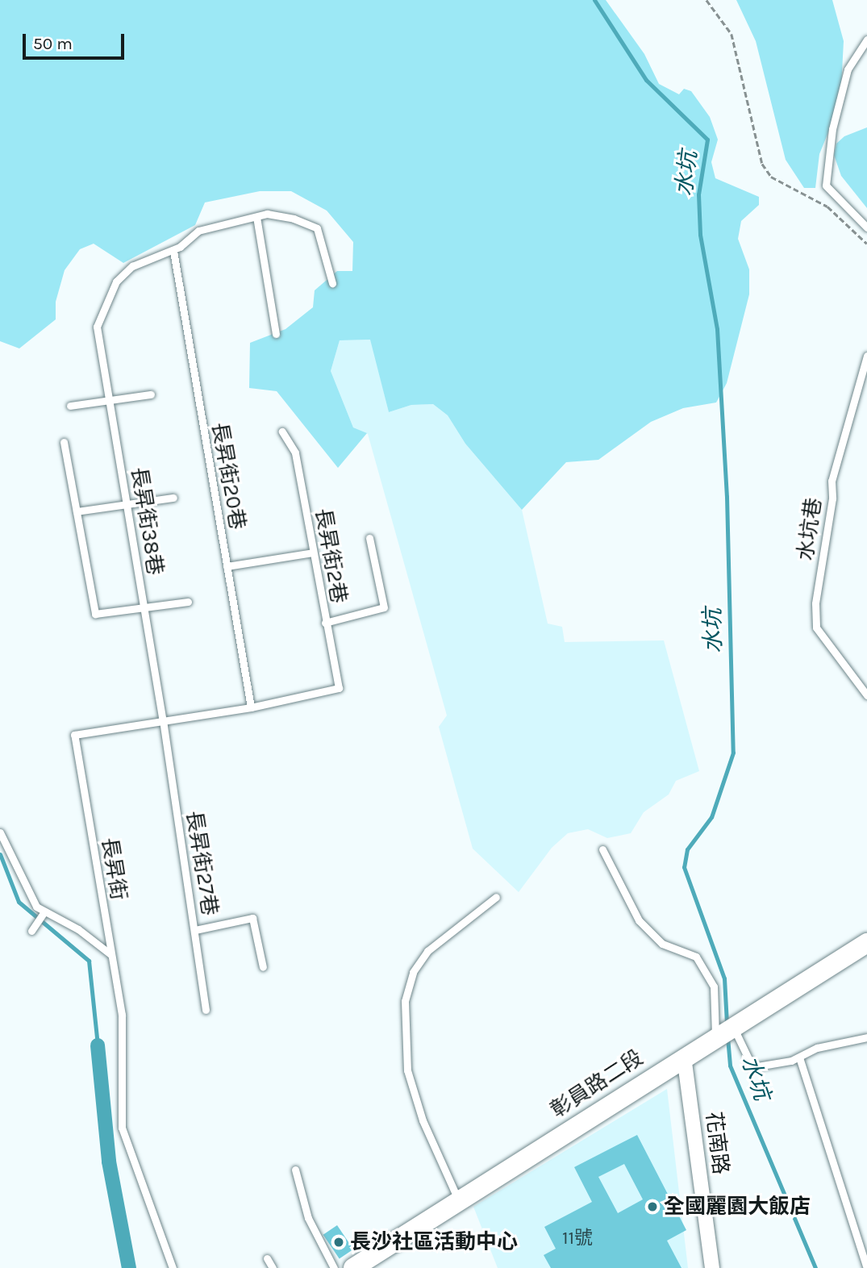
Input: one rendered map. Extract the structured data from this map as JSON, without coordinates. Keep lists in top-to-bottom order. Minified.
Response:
{"streets":{"main road":["彰員路二段"],"street":["花南路"],"lane":["長昇街20巷","長昇街38巷","水坑巷","長昇街2巷","長昇街27巷","長昇街"]},"crossings":[["長昇街20巷","長昇街38巷"],["長昇街20巷","長昇街"],["長昇街38巷","長昇街27巷"],["長昇街38巷","長昇街"],["長昇街2巷","長昇街"],["長昇街27巷","長昇街"],["彰員路二段","花南路"]],"water":["水坑"],"places":["全國麗園大飯店","長沙社區活動中心"],"house_numbers":["11號"],"scale_bar":"50 m"}
